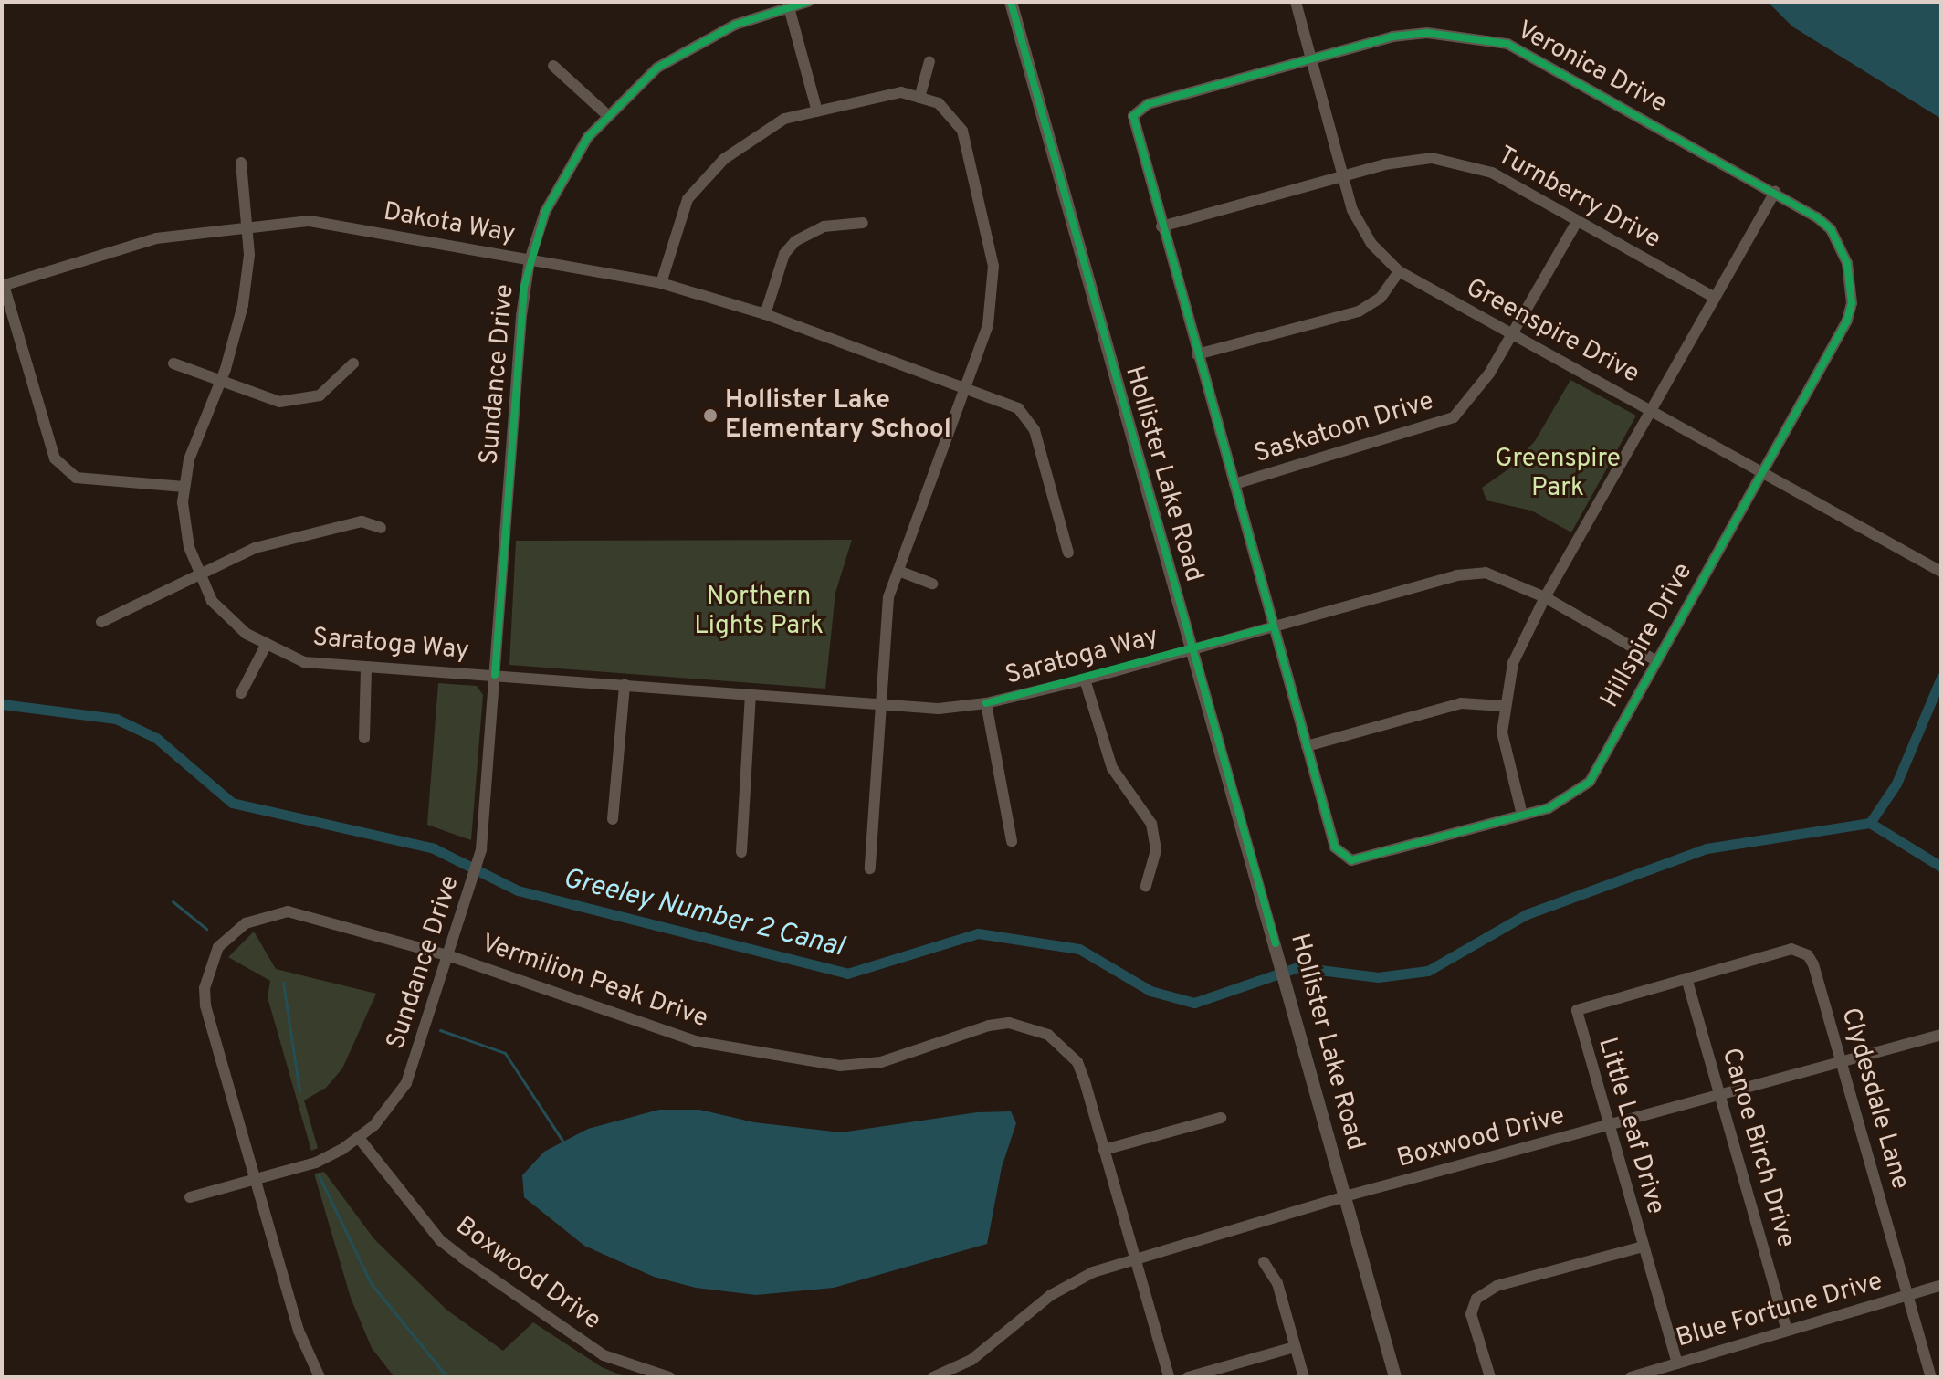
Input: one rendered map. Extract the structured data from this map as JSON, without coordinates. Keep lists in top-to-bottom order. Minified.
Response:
{"streets":{"street":["Veronica Drive","Turnberry Drive","Dakota Way","Greenspire Drive","Sundance Drive","Saskatoon Drive","Hollister Lake Road","Hillspire Drive","Saratoga Way","Vermilion Peak Drive","Clydesdale Lane","Little Leaf Drive","Boxwood Drive","Canoe Birch Drive","Blue Fortune Drive"]},"crossings":[["Veronica Drive","Turnberry Drive"],["Veronica Drive","Greenspire Drive"],["Veronica Drive","Hillspire Drive"],["Turnberry Drive","Greenspire Drive"],["Turnberry Drive","Saskatoon Drive"],["Dakota Way","Sundance Drive"],["Dakota Way","Saratoga Way"],["Greenspire Drive","Saskatoon Drive"],["Greenspire Drive","Hillspire Drive"],["Sundance Drive","Saratoga Way"],["Sundance Drive","Vermilion Peak Drive"],["Sundance Drive","Boxwood Drive"],["Hollister Lake Road","Saratoga Way"],["Hollister Lake Road","Boxwood Drive"],["Hillspire Drive","Saratoga Way"],["Vermilion Peak Drive","Boxwood Drive"],["Clydesdale Lane","Little Leaf Drive"],["Clydesdale Lane","Boxwood Drive"],["Clydesdale Lane","Canoe Birch Drive"],["Clydesdale Lane","Blue Fortune Drive"],["Little Leaf Drive","Boxwood Drive"],["Little Leaf Drive","Canoe Birch Drive"],["Little Leaf Drive","Blue Fortune Drive"],["Boxwood Drive","Canoe Birch Drive"],["Canoe Birch Drive","Blue Fortune Drive"]],"water":["Greeley Number 2 Canal"],"parks":["Greenspire Park","Northern Lights Park"],"places":["Hollister Lake Elementary School"]}
